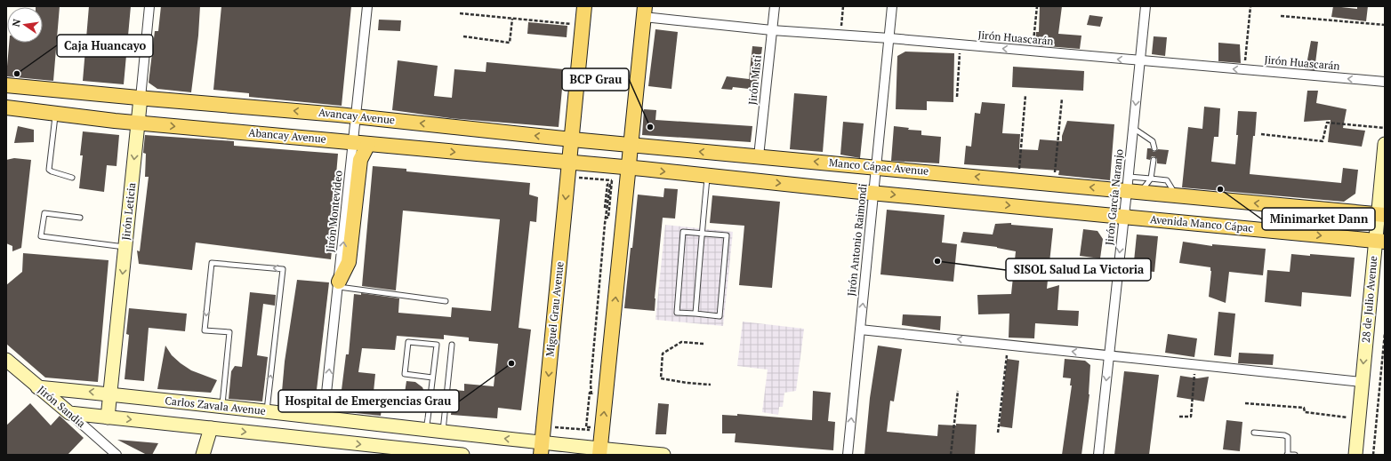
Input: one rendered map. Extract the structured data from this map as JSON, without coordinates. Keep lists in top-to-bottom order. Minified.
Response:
{"streets":{"main road":["Avancay Avenue","Abancay Avenue","Manco Cápac Avenue","Jirón Leticia","Avenida Manco Cápac","28 de Julio Avenue","Miguel Grau Avenue","Carlos Zavala Avenue","Jirón Sandía"],"street":["Jirón Huascarán","Jirón Misti","Jirón García Naranjo","Jirón Montevideo","Jirón Antonio Raimondi"]},"crossings":[["Jirón Huascarán","Jirón Misti"],["Jirón Huascarán","Jirón García Naranjo"],["Jirón Huascarán","Jirón Antonio Raimondi"],["Jirón Misti","Manco Cápac Avenue"],["Avancay Avenue","Jirón Leticia"],["Avancay Avenue","Jirón Montevideo"],["Avancay Avenue","Miguel Grau Avenue"],["Abancay Avenue","Jirón Leticia"],["Abancay Avenue","Jirón Montevideo"],["Abancay Avenue","Miguel Grau Avenue"],["Manco Cápac Avenue","Jirón García Naranjo"],["Manco Cápac Avenue","Jirón Antonio Raimondi"],["Jirón García Naranjo","Avenida Manco Cápac"],["Jirón Leticia","Carlos Zavala Avenue"],["Jirón Montevideo","Carlos Zavala Avenue"],["Avenida Manco Cápac","28 de Julio Avenue"],["Miguel Grau Avenue","Carlos Zavala Avenue"],["Carlos Zavala Avenue","Jirón Sandía"]],"one_way":["Jirón Huascarán","Avancay Avenue","Abancay Avenue","Jirón García Naranjo","Jirón Leticia","Jirón Montevideo","Jirón Antonio Raimondi","28 de Julio Avenue"],"places":["Caja Huancayo","BCP Grau","Minimarket Dann","SISOL Salud La Victoria","Hospital de Emergencias Grau"],"north":"left"}
